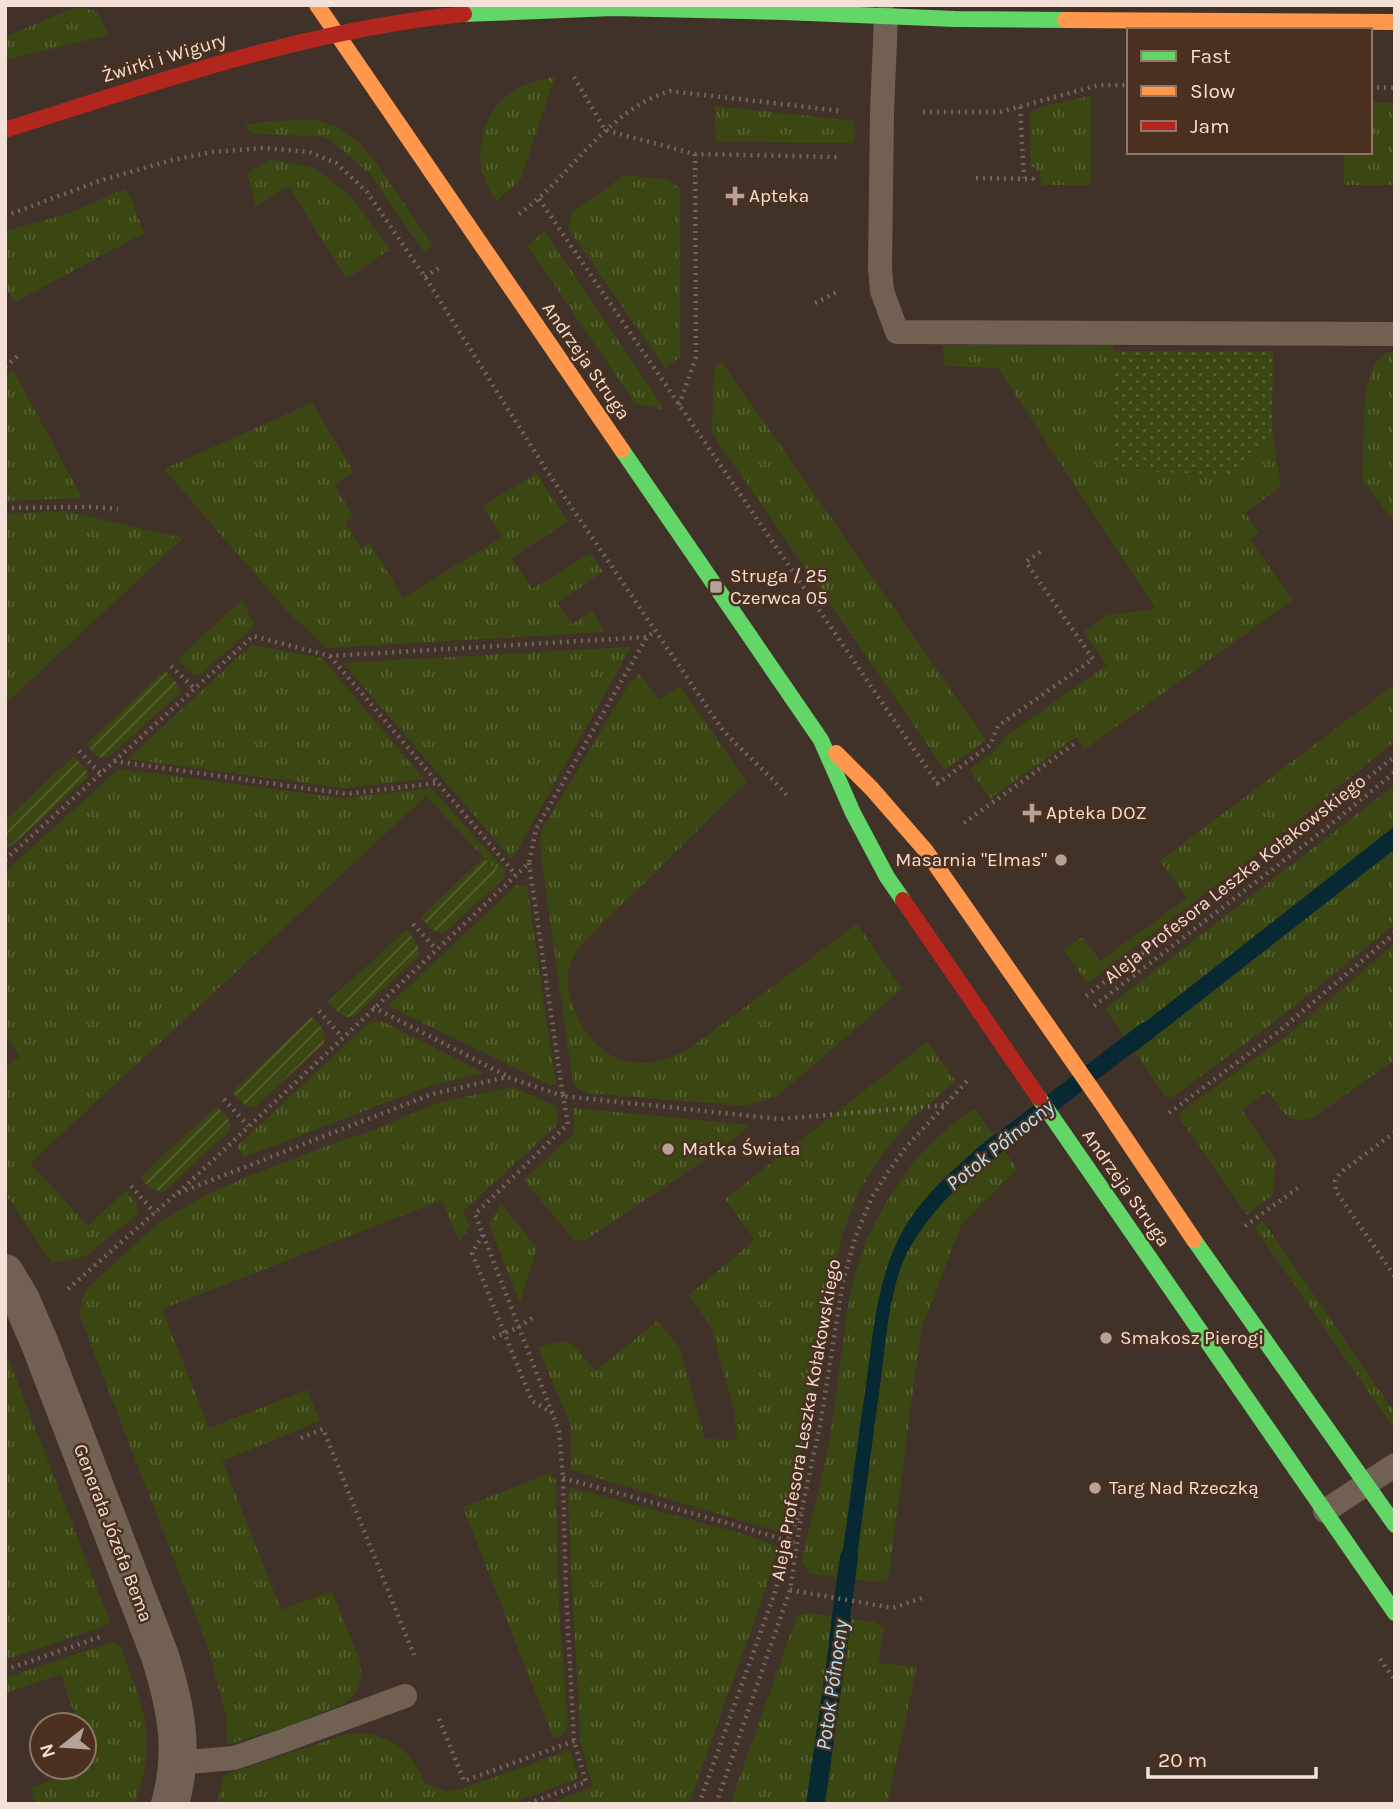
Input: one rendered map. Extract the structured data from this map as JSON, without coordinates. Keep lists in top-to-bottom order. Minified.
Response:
{"streets":{"street":["Żwirki i Wigury","Andrzeja Struga","Generała Józefa Bema"],"path":["Aleja Profesora Leszka Kołakowskiego"]},"crossings":[["Żwirki i Wigury","Andrzeja Struga"],["Andrzeja Struga","Aleja Profesora Leszka Kołakowskiego"]],"water":["Potok Północny"],"places":{"health":["Apteka","Apteka DOZ"],"transit":["Struga / 25 Czerwca 05"],"other":["Masarnia \"Elmas\"","Matka Świata","Smakosz Pierogi","Targ Nad Rzeczką"]},"legend":["Fast","Slow","Jam"],"scale_bar":"20 m","north":"left"}
